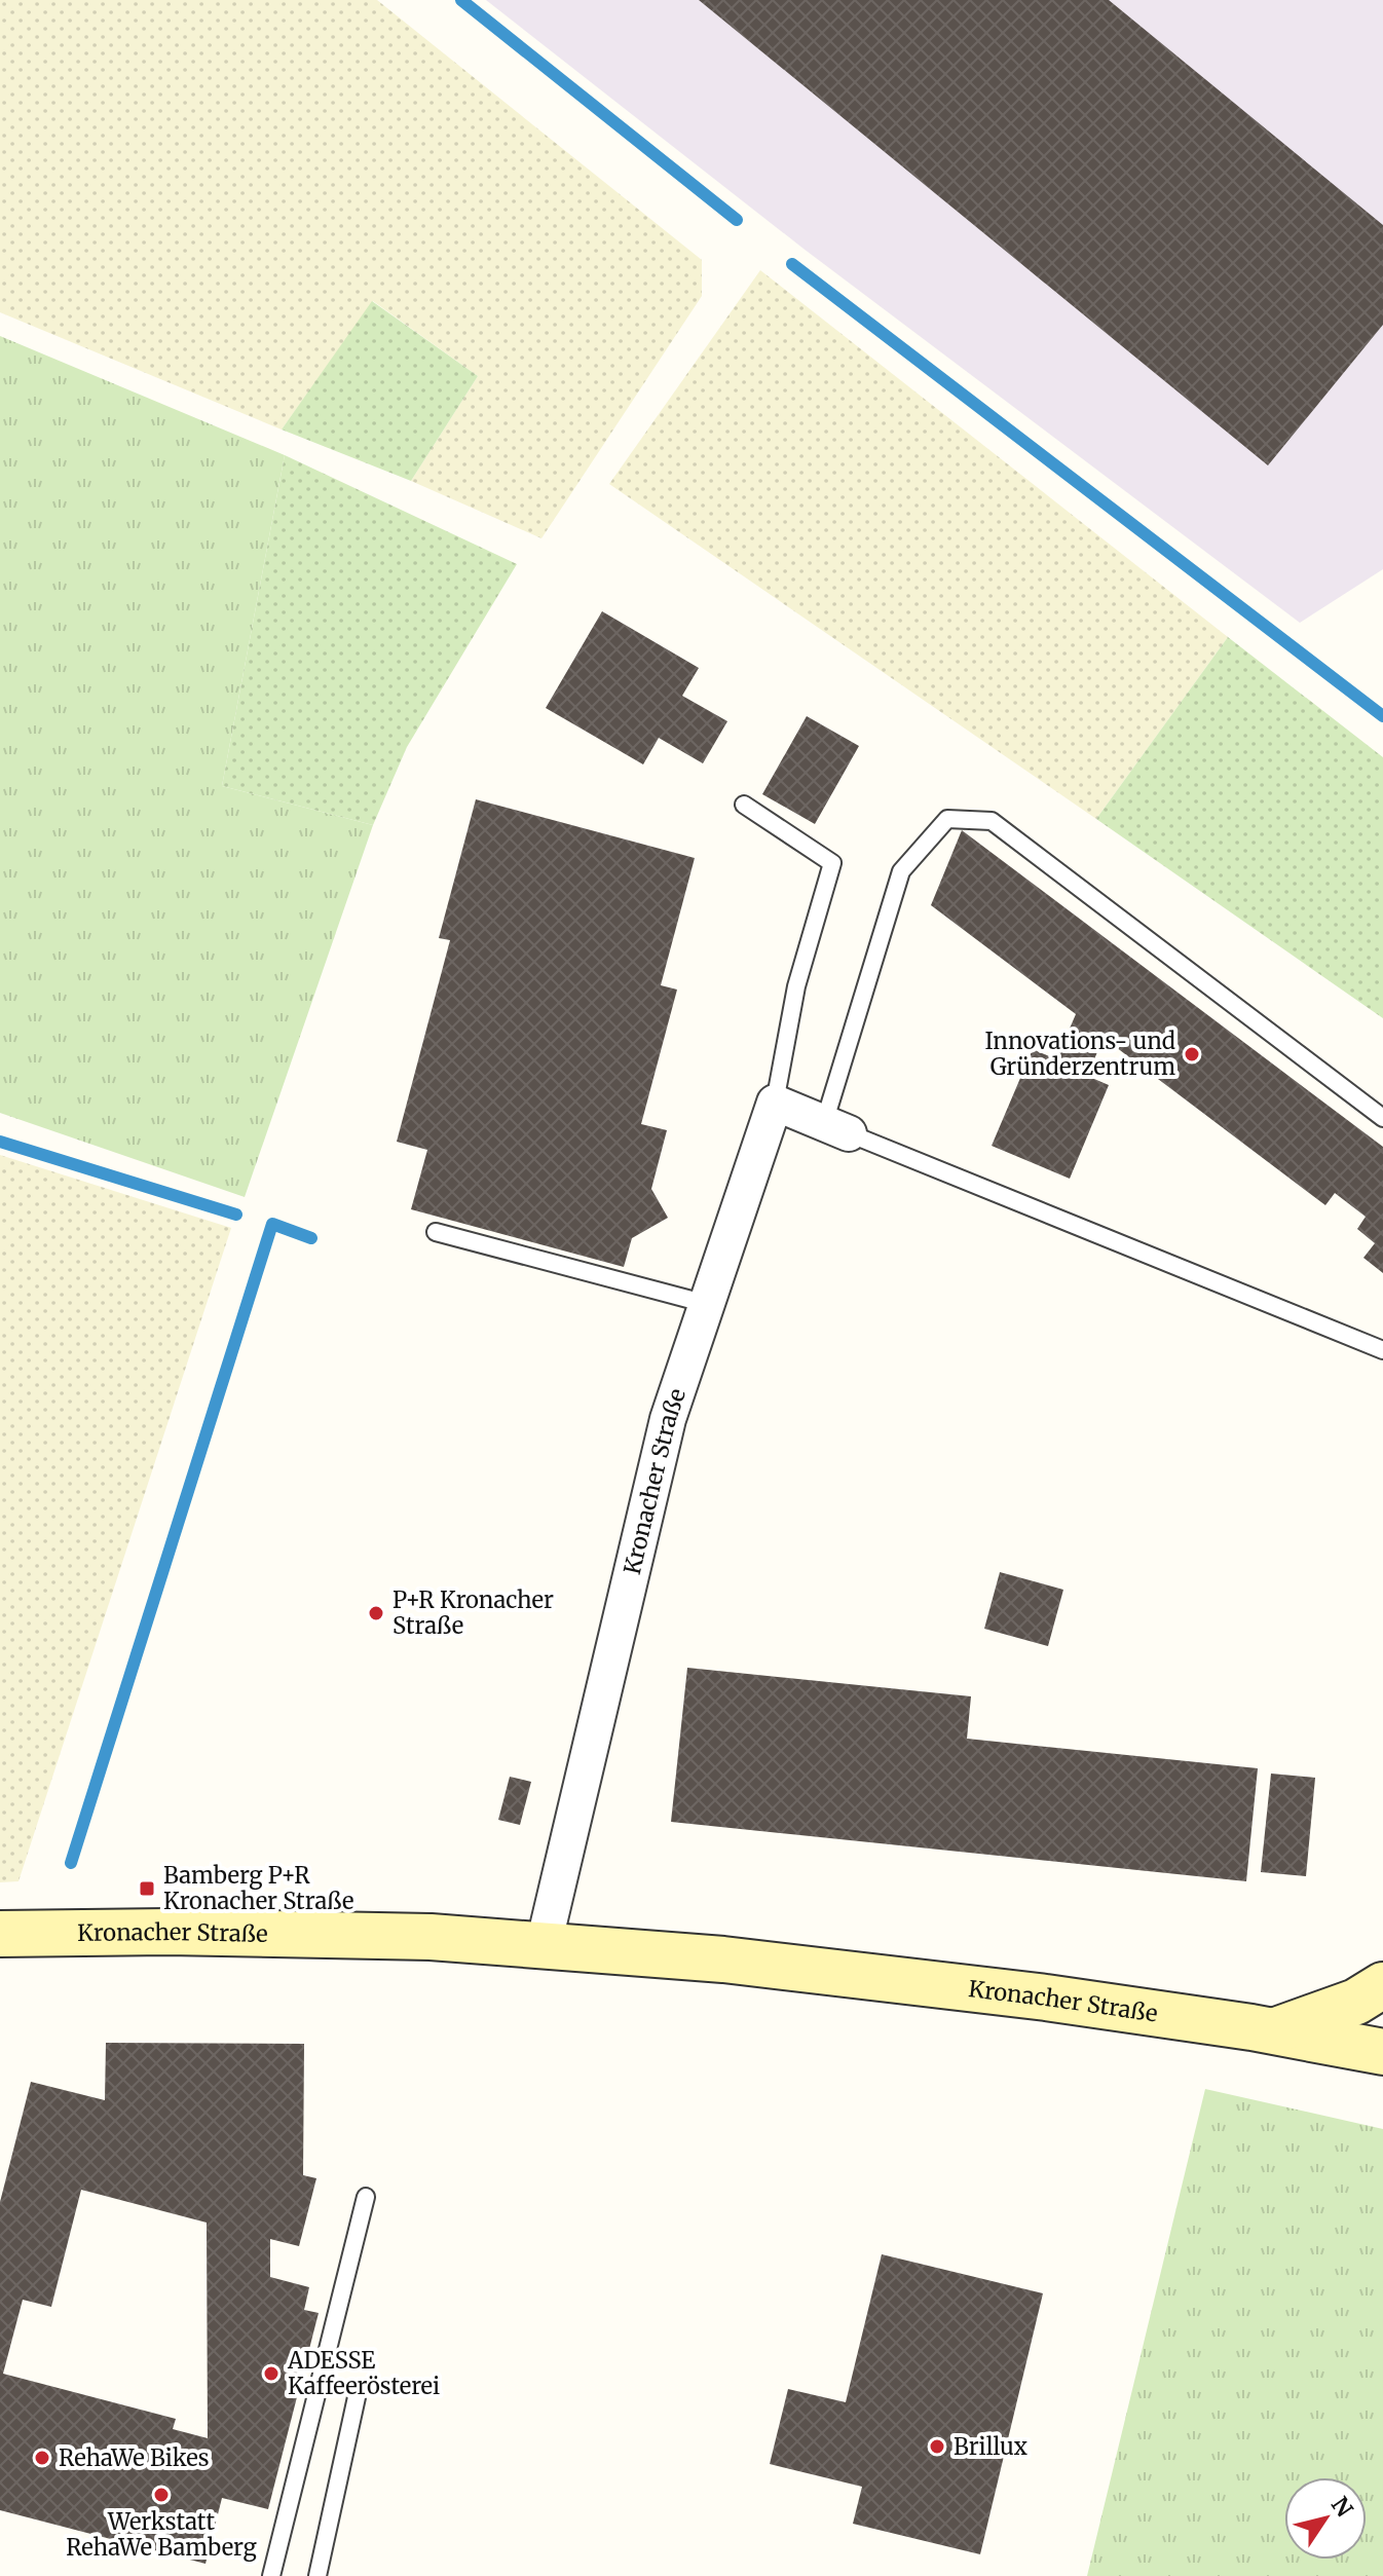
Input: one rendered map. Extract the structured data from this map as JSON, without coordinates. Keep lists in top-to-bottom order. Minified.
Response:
{"streets":{"street":["Kronacher Straße"]},"places":{"other":["Innovations- und Gründerzentrum","P+R Kronacher Straße","ADESSE Kaffeerösterei","Brillux","RehaWe Bikes","Werkstatt RehaWe Bamberg"],"transit":["Bamberg P+R Kronacher Straße"]},"north":"top right"}
